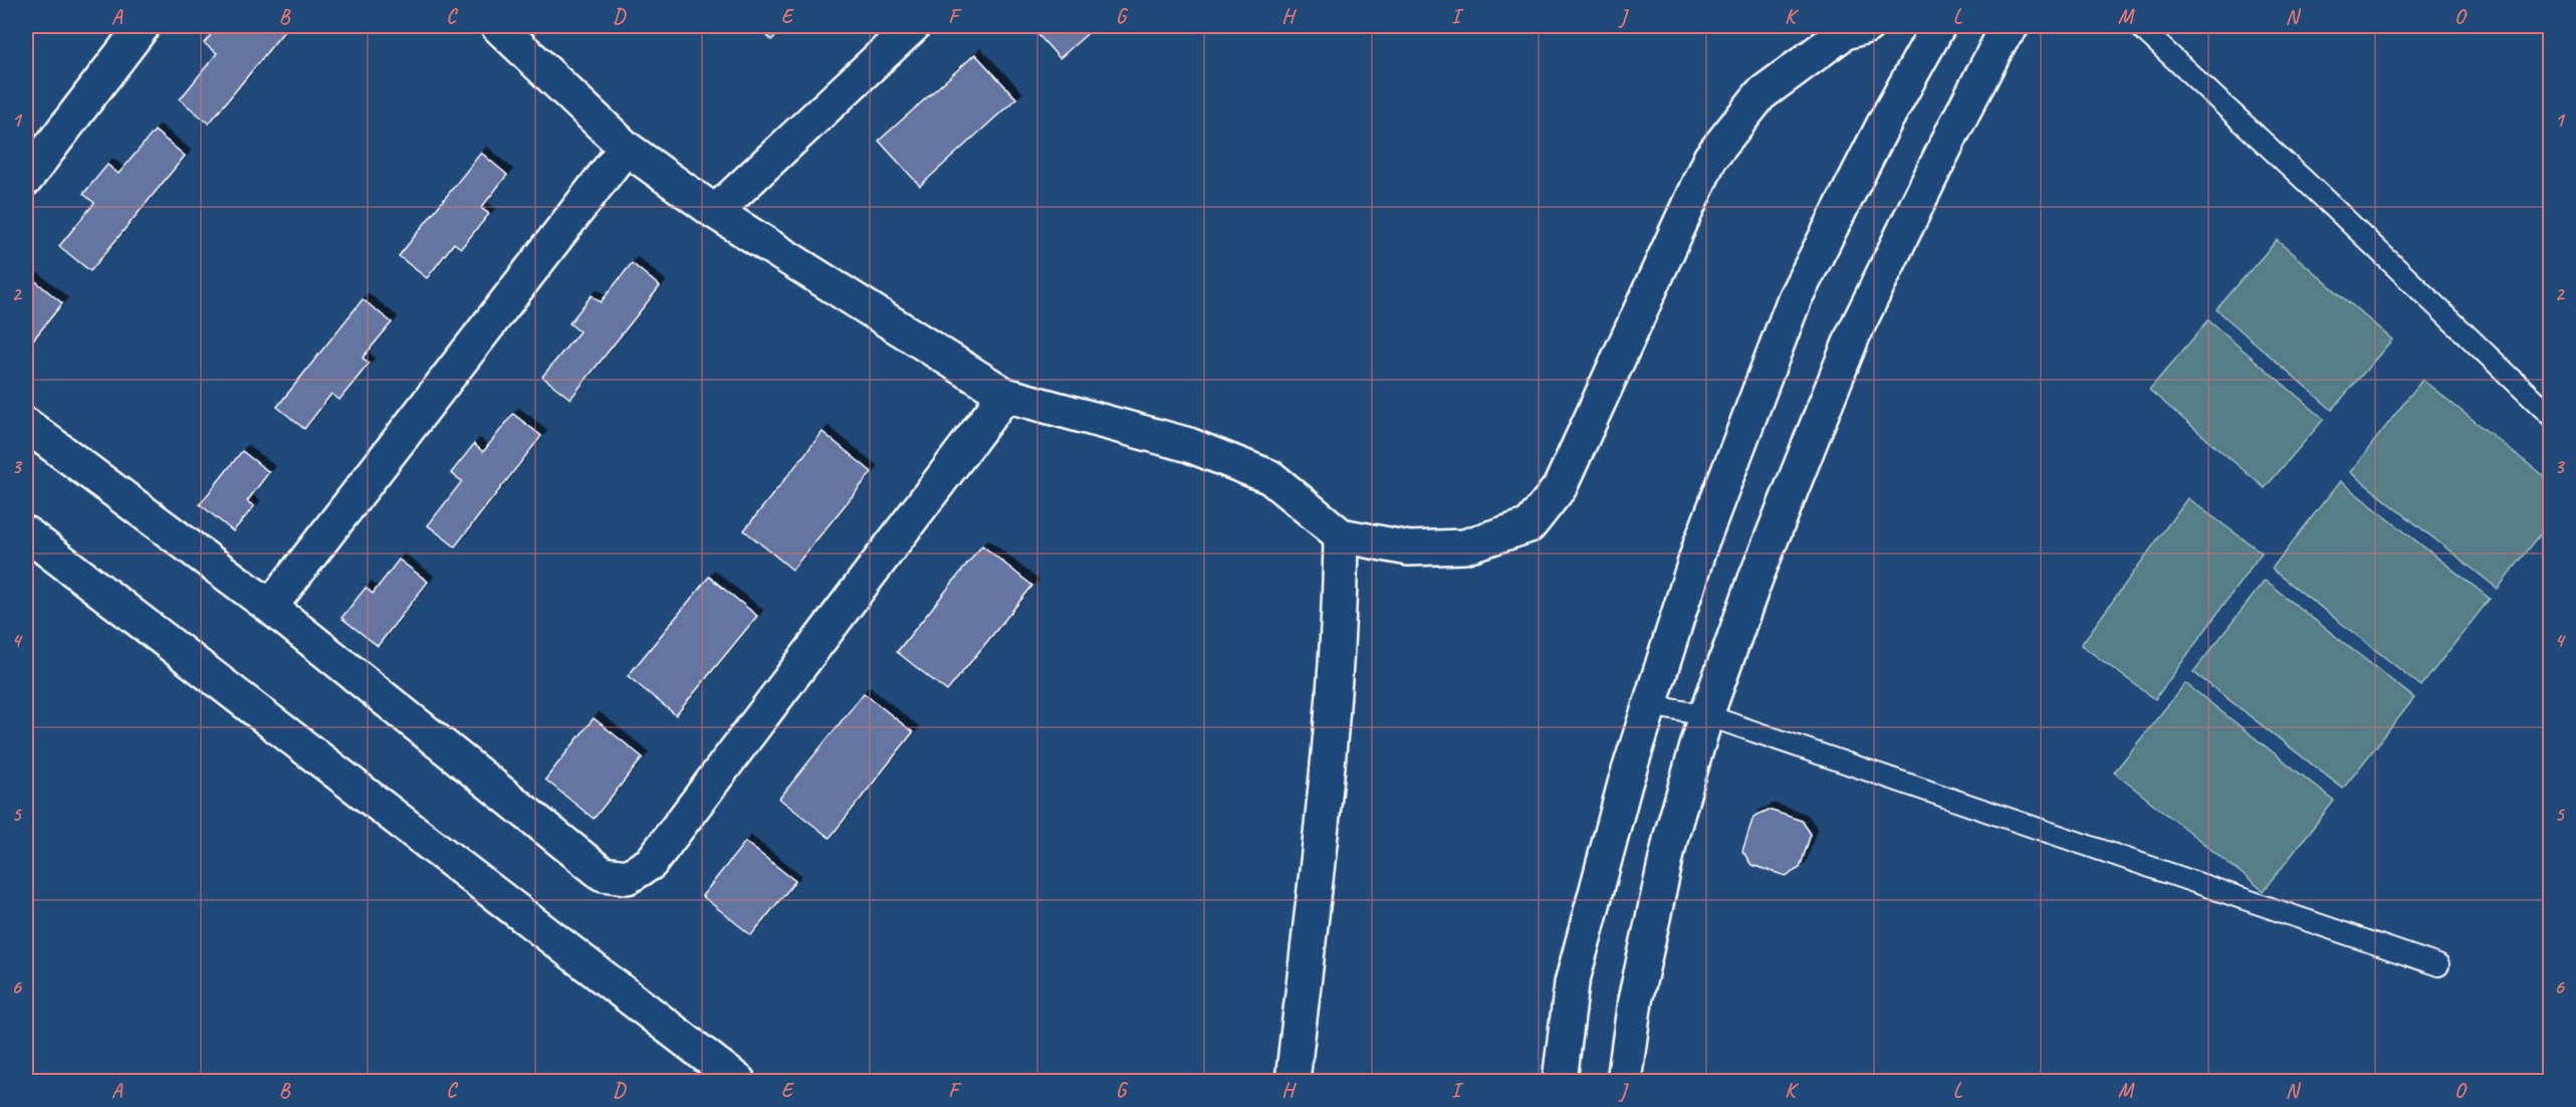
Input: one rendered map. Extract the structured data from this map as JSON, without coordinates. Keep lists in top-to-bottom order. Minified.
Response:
{"grid":{"columns":["A","B","C","D","E","F","G","H","I","J","K","L","M","N","O"],"rows":["1","2","3","4","5","6"]}}
